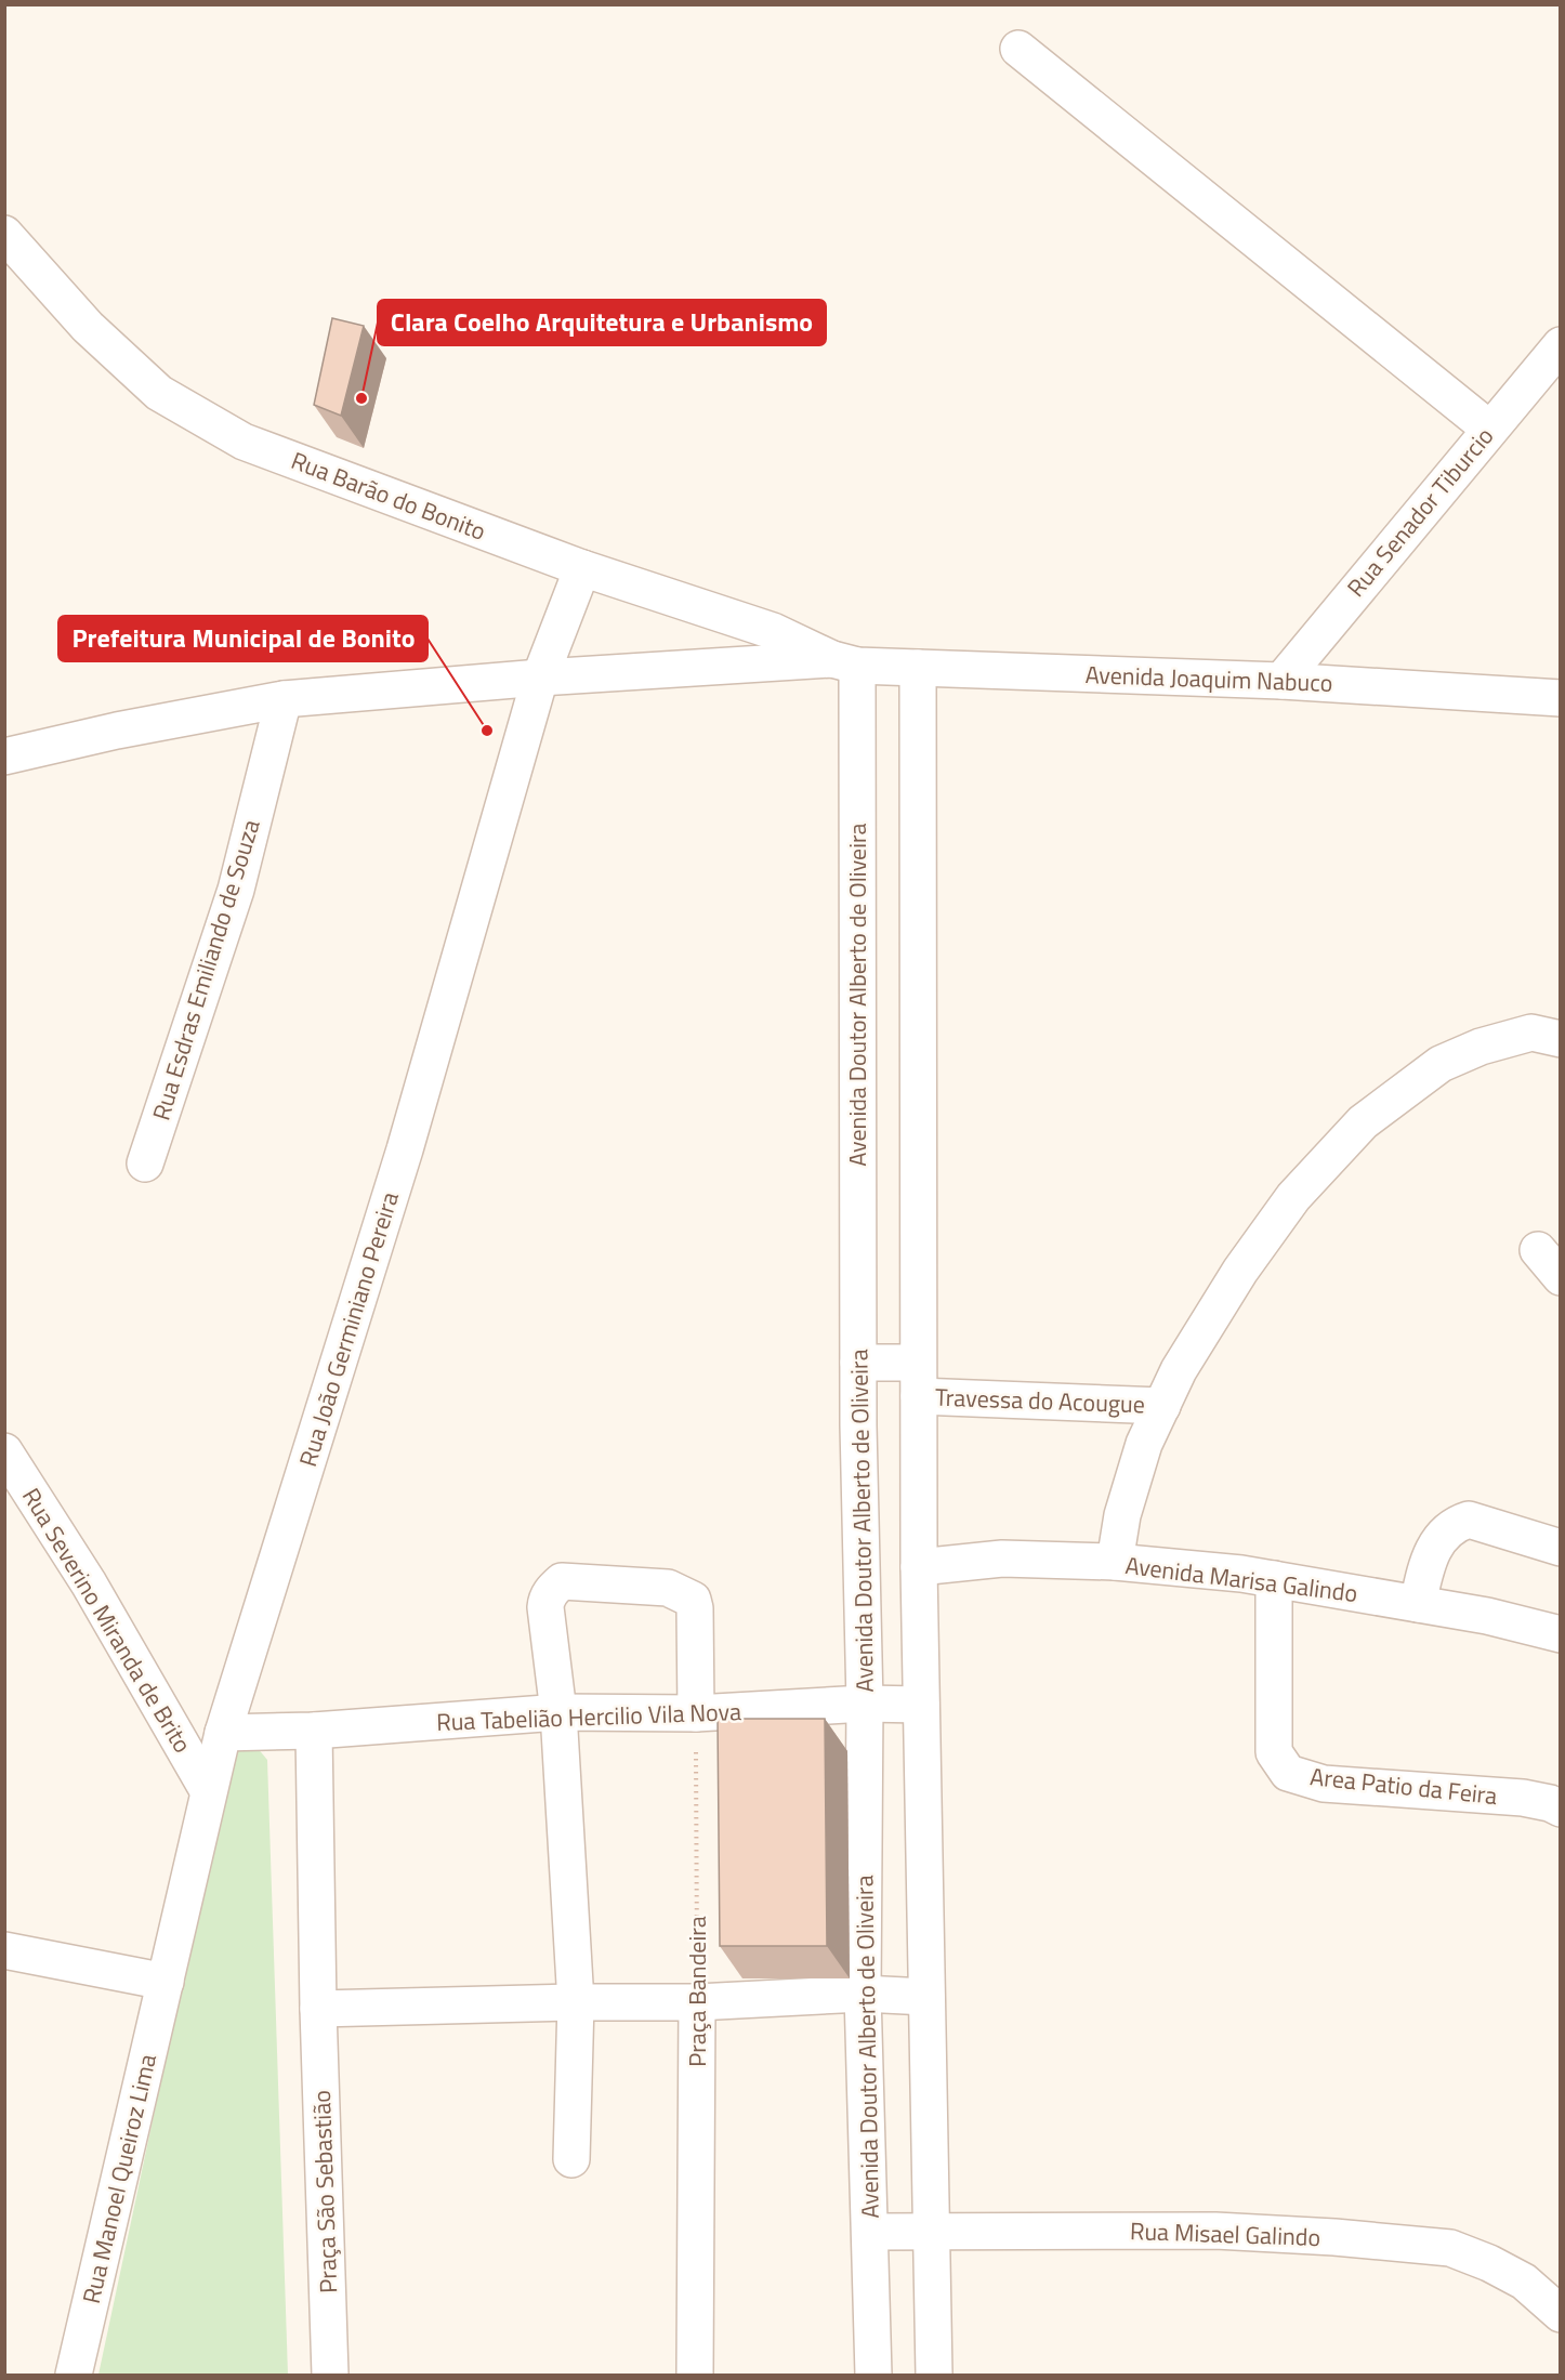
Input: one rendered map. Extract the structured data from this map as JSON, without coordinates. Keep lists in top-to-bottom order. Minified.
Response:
{"streets":{"street":["Rua Barão do Bonito","Rua Senador Tiburcio","Avenida Joaquim Nabuco","Rua Esdras Emiliando de Souza","Avenida Doutor Alberto de Oliveira","Rua João Germiniano Pereira","Travessa do Acougue","Avenida Marisa Galindo","Rua Severino Miranda de Brito","Rua Tabelião Hercilio Vila Nova","Area Patio da Feira","Praça Bandeira","Rua Manoel Queiroz Lima","Praça São Sebastião","Rua Misael Galindo"]},"crossings":[["Rua Barão do Bonito","Avenida Joaquim Nabuco"],["Rua Barão do Bonito","Avenida Doutor Alberto de Oliveira"],["Rua Barão do Bonito","Rua João Germiniano Pereira"],["Rua Senador Tiburcio","Avenida Joaquim Nabuco"],["Avenida Joaquim Nabuco","Rua Esdras Emiliando de Souza"],["Avenida Joaquim Nabuco","Avenida Doutor Alberto de Oliveira"],["Avenida Joaquim Nabuco","Rua João Germiniano Pereira"],["Avenida Doutor Alberto de Oliveira","Travessa do Acougue"],["Avenida Doutor Alberto de Oliveira","Rua Tabelião Hercilio Vila Nova"],["Avenida Doutor Alberto de Oliveira","Rua Misael Galindo"],["Rua João Germiniano Pereira","Rua Severino Miranda de Brito"],["Rua João Germiniano Pereira","Rua Tabelião Hercilio Vila Nova"],["Rua João Germiniano Pereira","Rua Manoel Queiroz Lima"],["Avenida Marisa Galindo","Area Patio da Feira"],["Rua Tabelião Hercilio Vila Nova","Praça Bandeira"],["Rua Tabelião Hercilio Vila Nova","Praça São Sebastião"]],"places":["Clara Coelho Arquitetura e Urbanismo","Prefeitura Municipal de Bonito"]}
